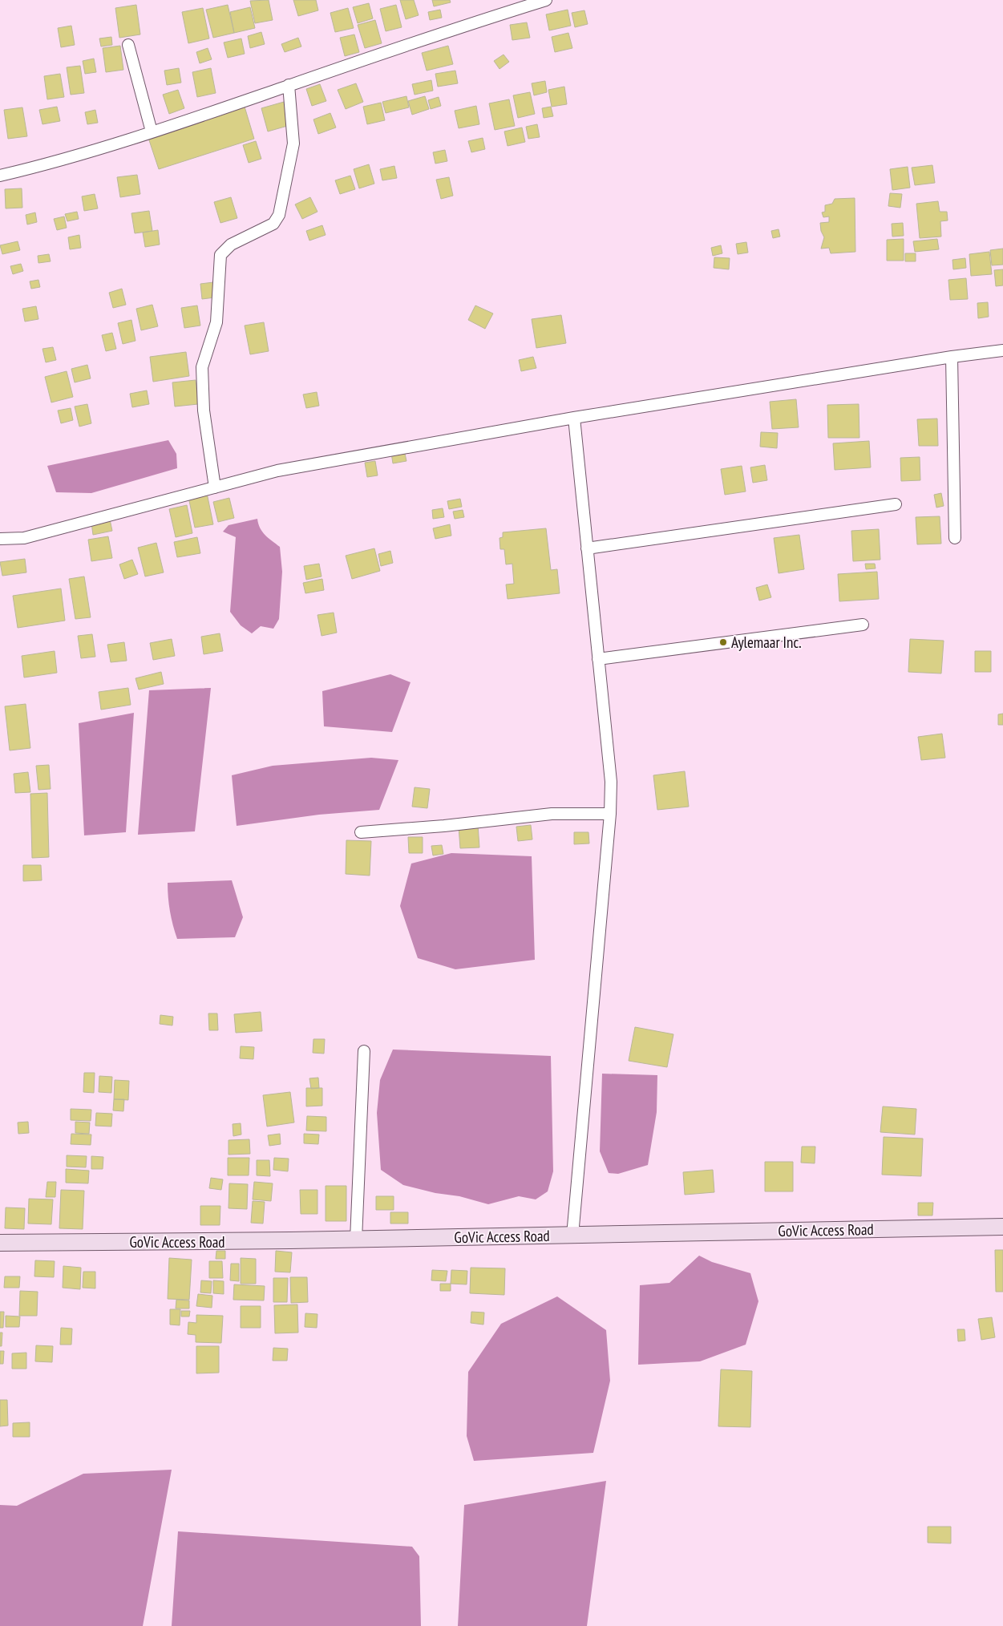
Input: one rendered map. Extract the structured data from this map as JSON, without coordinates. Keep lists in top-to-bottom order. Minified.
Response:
{"streets":{"main road":["GoVic Access Road"]},"places":["Aylemaar Inc."]}
